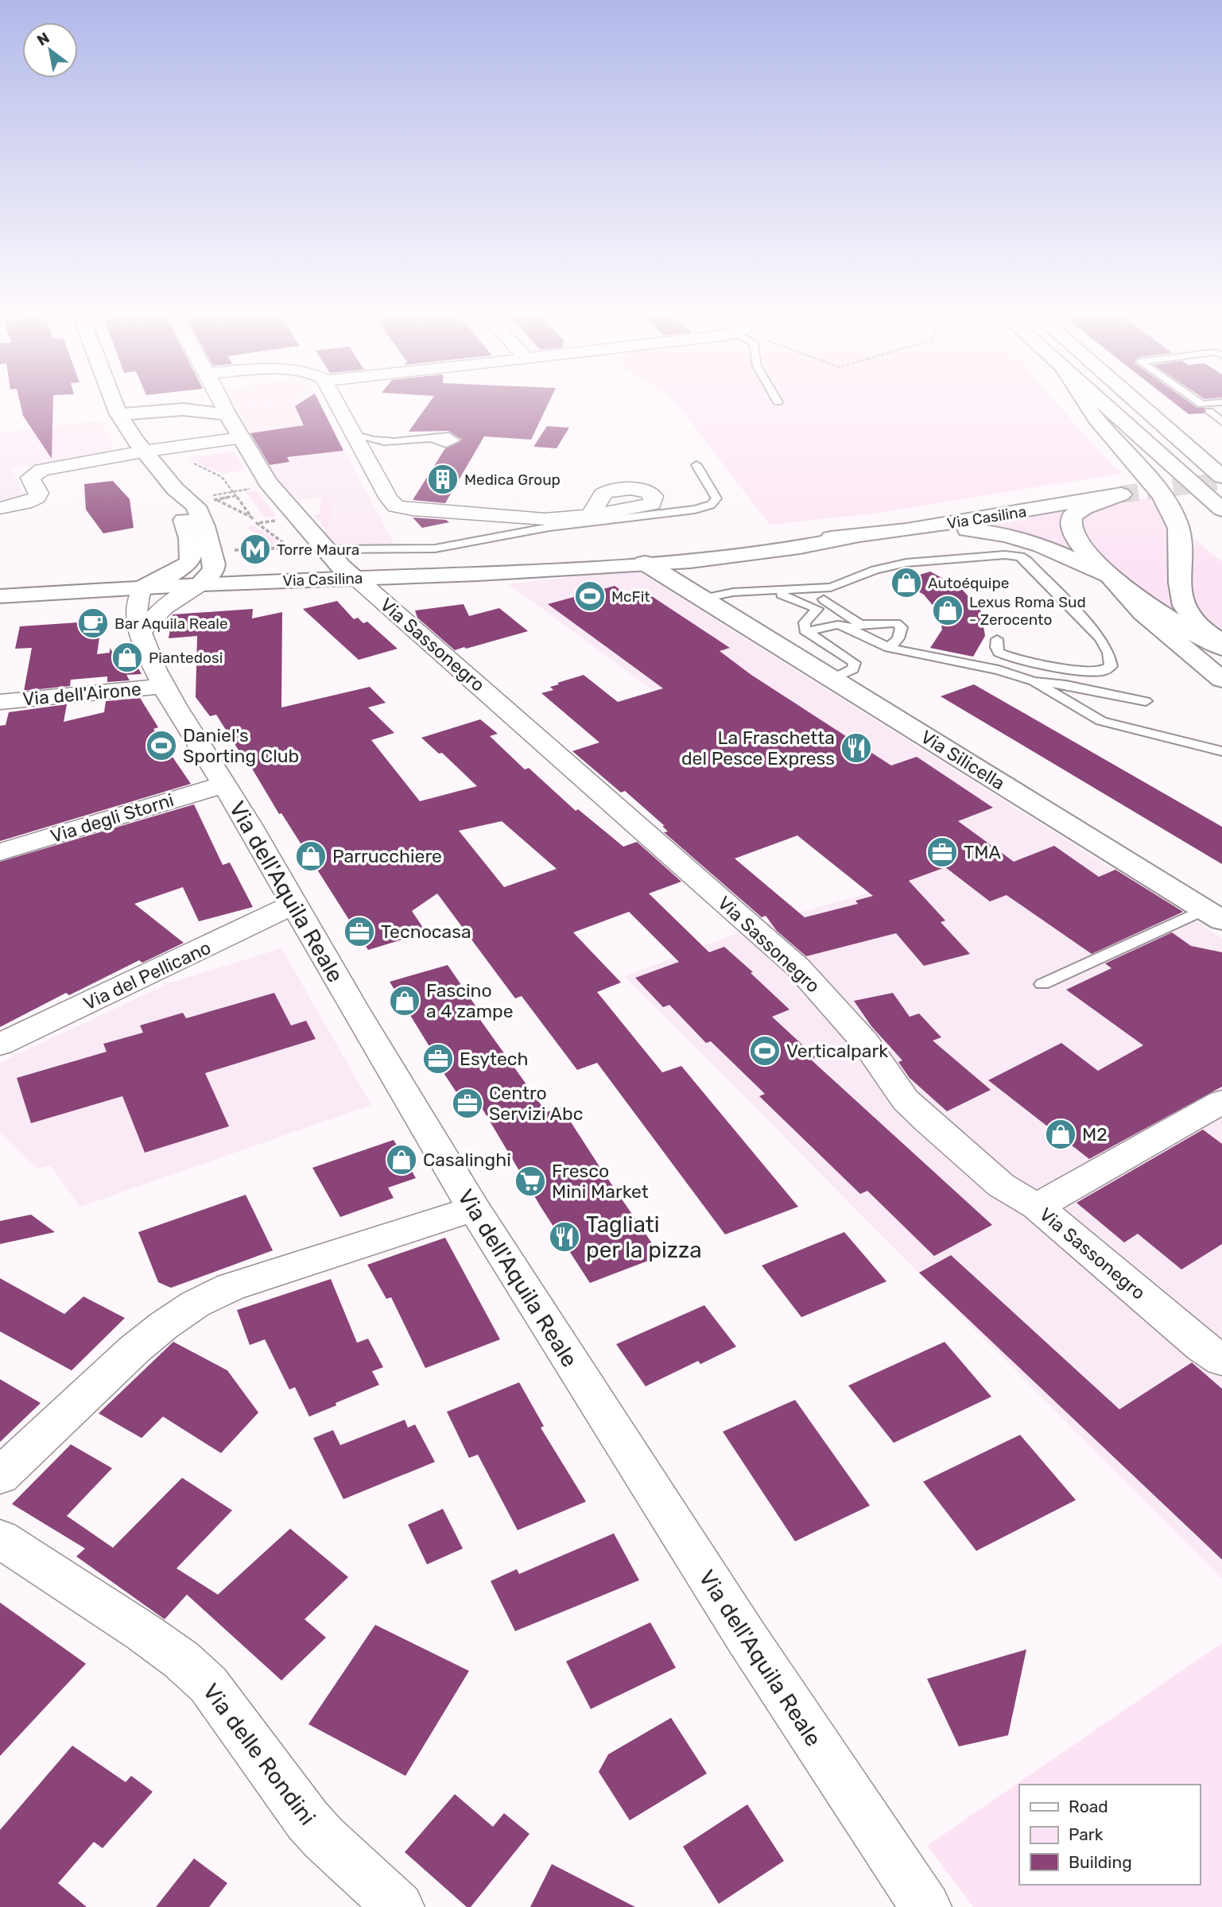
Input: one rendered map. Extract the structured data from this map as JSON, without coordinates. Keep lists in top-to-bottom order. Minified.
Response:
{"streets":{"main road":["Via Casilina","Via Silicella"],"street":["Via Sassonegro","Via dell'Airone","Via degli Storni","Via dell'Aquila Reale","Via del Pellicano","Via delle Rondini"]},"crossings":[["Via Casilina","Via Sassonegro"],["Via Casilina","Via Silicella"],["Via Casilina","Via dell'Aquila Reale"],["Via dell'Airone","Via dell'Aquila Reale"],["Via degli Storni","Via dell'Aquila Reale"],["Via dell'Aquila Reale","Via del Pellicano"]],"places":{"building":["Medica Group"],"metro station":["Torre Maura"],"shop":["Autoéquipe","Lexus Roma Sud - Zerocento","Piantedosi","Parrucchiere","Fascino a 4 zampe","M2","Casalinghi"],"sports":["McFit","Daniel's Sporting Club","Verticalpark"],"cafe":["Bar Aquila Reale"],"restaurant":["La Fraschetta del Pesce Express","Tagliati per la pizza"],"office":["TMA","Tecnocasa","Esytech","Centro Servizi Abc"],"supermarket":["Fresco Mini Market"]},"legend":["Road","Park","Building"],"north":"top left"}
